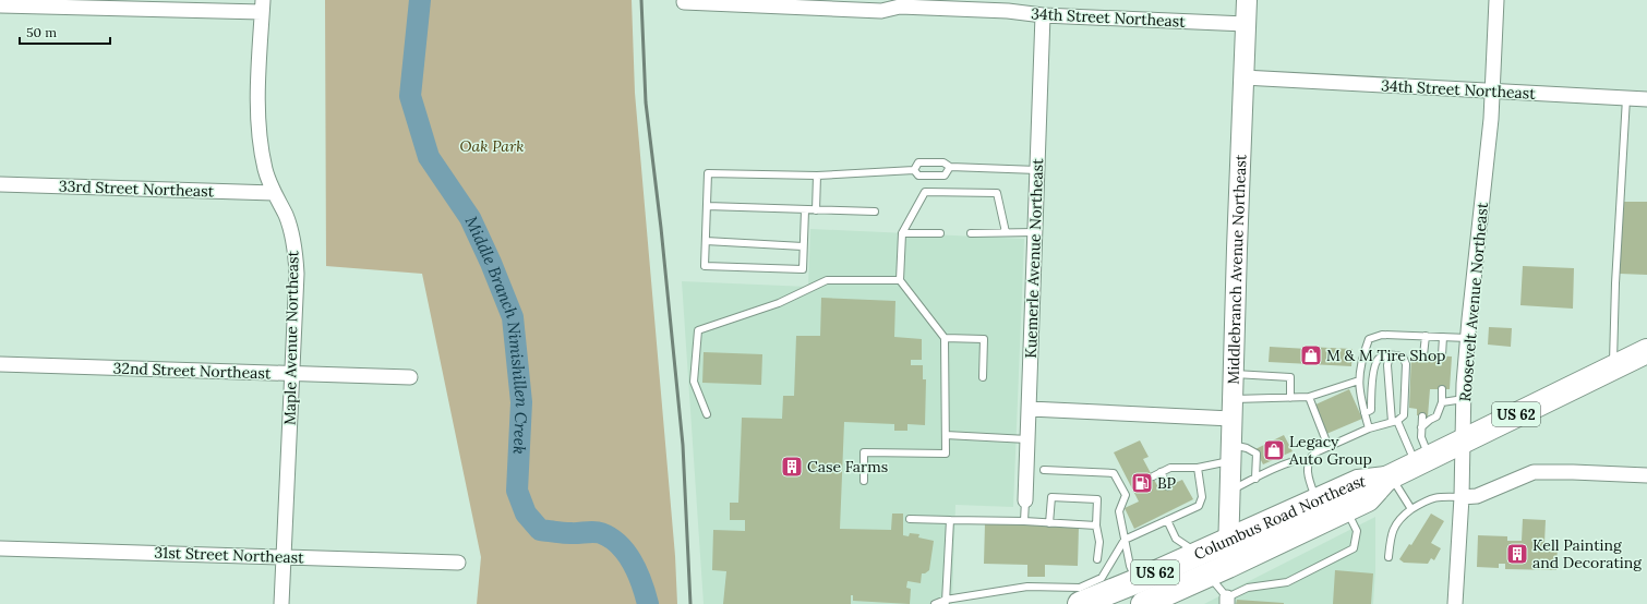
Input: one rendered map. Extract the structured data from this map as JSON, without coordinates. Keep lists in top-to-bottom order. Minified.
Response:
{"streets":{"highway":["US 62","Columbus Road Northeast"],"street":["34th Street Northeast","33rd Street Northeast","Kuemerle Avenue Northeast","Middlebranch Avenue Northeast","Roosevelt Avenue Northeast","Maple Avenue Northeast","32nd Street Northeast","31st Street Northeast"]},"crossings":[["34th Street Northeast","Kuemerle Avenue Northeast"],["34th Street Northeast","Middlebranch Avenue Northeast"],["34th Street Northeast","Roosevelt Avenue Northeast"],["33rd Street Northeast","Maple Avenue Northeast"],["Middlebranch Avenue Northeast","Columbus Road Northeast"],["Roosevelt Avenue Northeast","Columbus Road Northeast"],["Maple Avenue Northeast","32nd Street Northeast"],["Maple Avenue Northeast","31st Street Northeast"]],"water":["Middle Branch Nimishillen Creek"],"parks":["Oak Park"],"places":{"shop":["M & M Tire Shop","Legacy Auto Group"],"building":["Case Farms","Kell Painting and Decorating"],"fuel station":["BP"]},"scale_bar":"50 m"}
